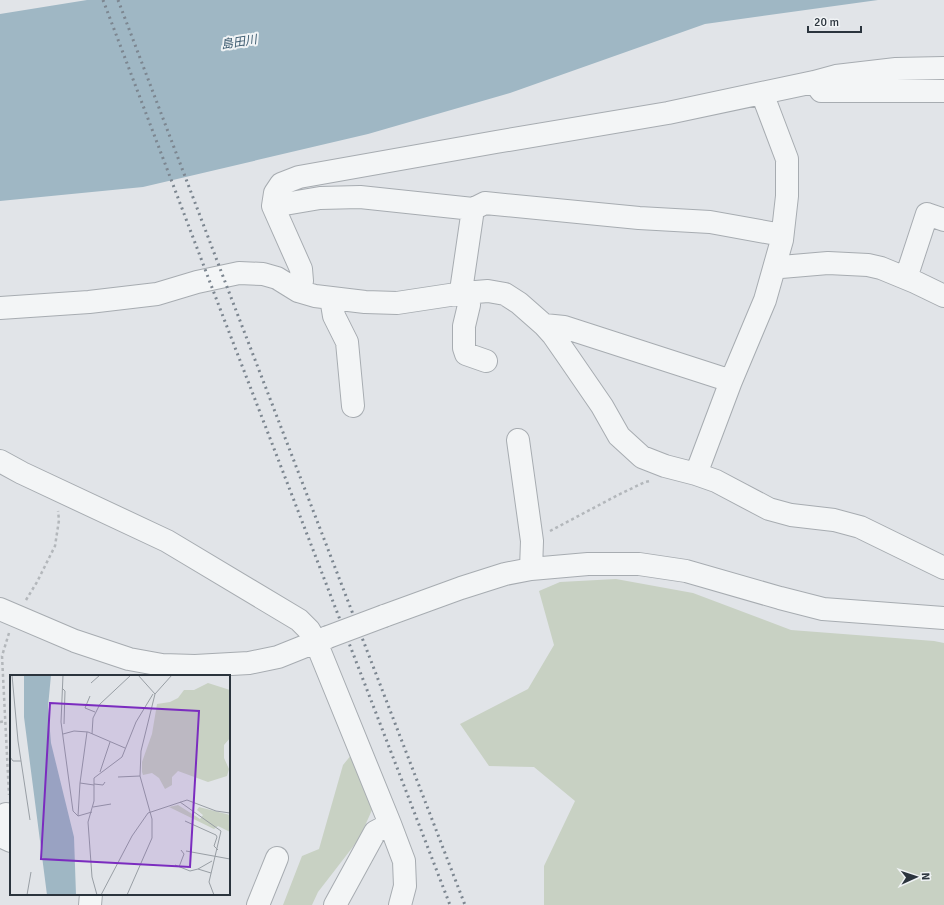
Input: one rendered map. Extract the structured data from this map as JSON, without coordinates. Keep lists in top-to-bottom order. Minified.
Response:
{"water":["島田川"],"scale_bar":"20 m","north":"right"}
